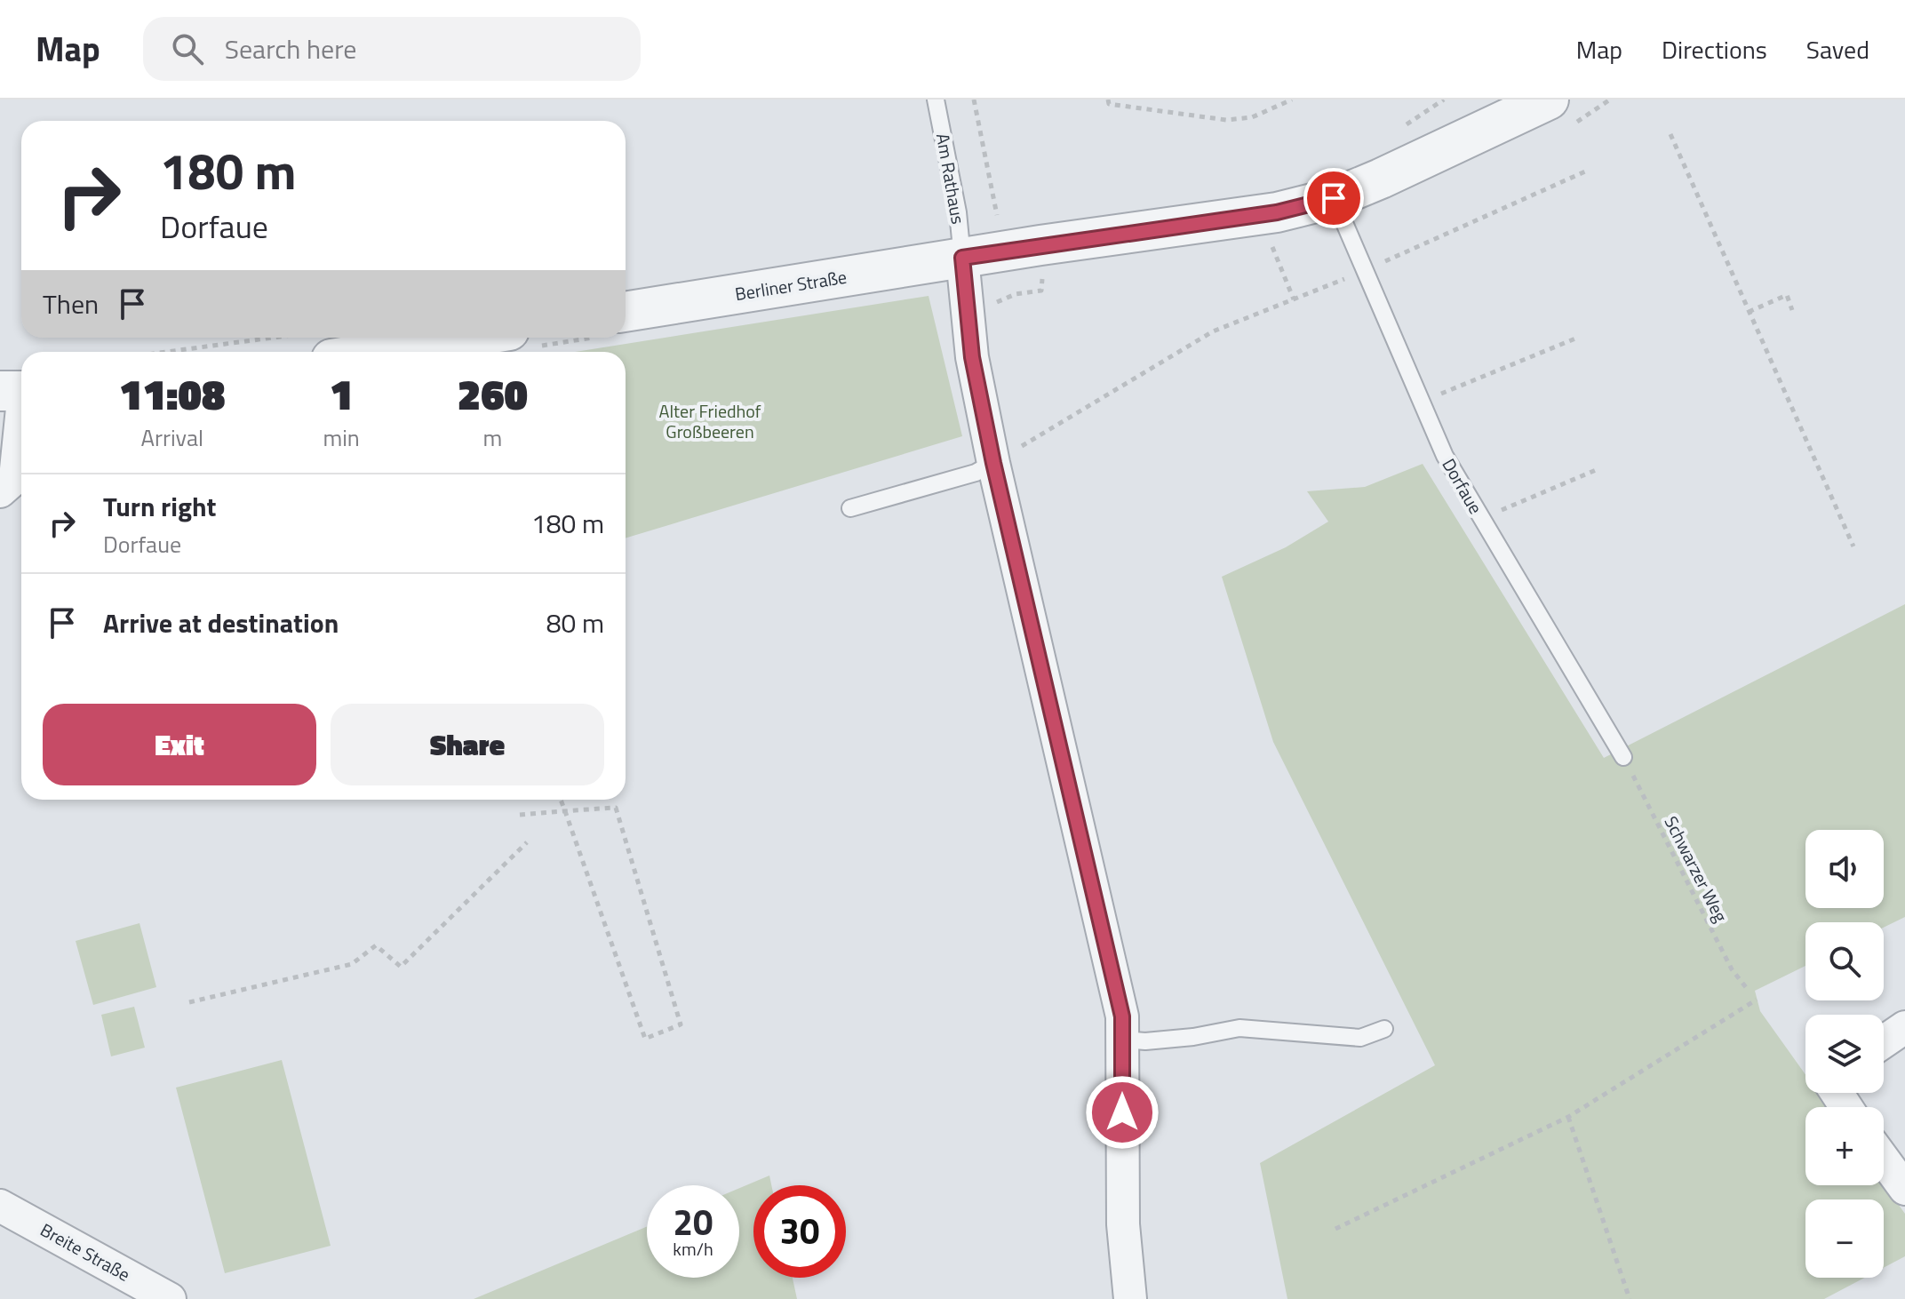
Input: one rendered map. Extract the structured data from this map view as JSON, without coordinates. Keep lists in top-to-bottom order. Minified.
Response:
{"streets":{"street":["Berliner Straße","Breite Straße"],"lane":["Am Rathaus","Dorfaue"],"path":["Schwarzer Weg"]},"crossings":[["Am Rathaus","Berliner Straße"],["Dorfaue","Schwarzer Weg"]],"parks":["Alter Friedhof Großbeeren"],"page":{"header":"Map","search":"Search here","nav":["Map","Directions","Saved"],"turn":["180 m","Dorfaue"],"then":"Then","eta":["11:08","Arrival","1","min","260","m"],"list":[{"name":"Turn right","note":"Dorfaue","value":"180 m"},{"name":"Arrive at destination","value":"80 m"}],"buttons":["Exit","Share"],"map_buttons":["+","−"],"speed":"20 km/h","limit":"30"}}
